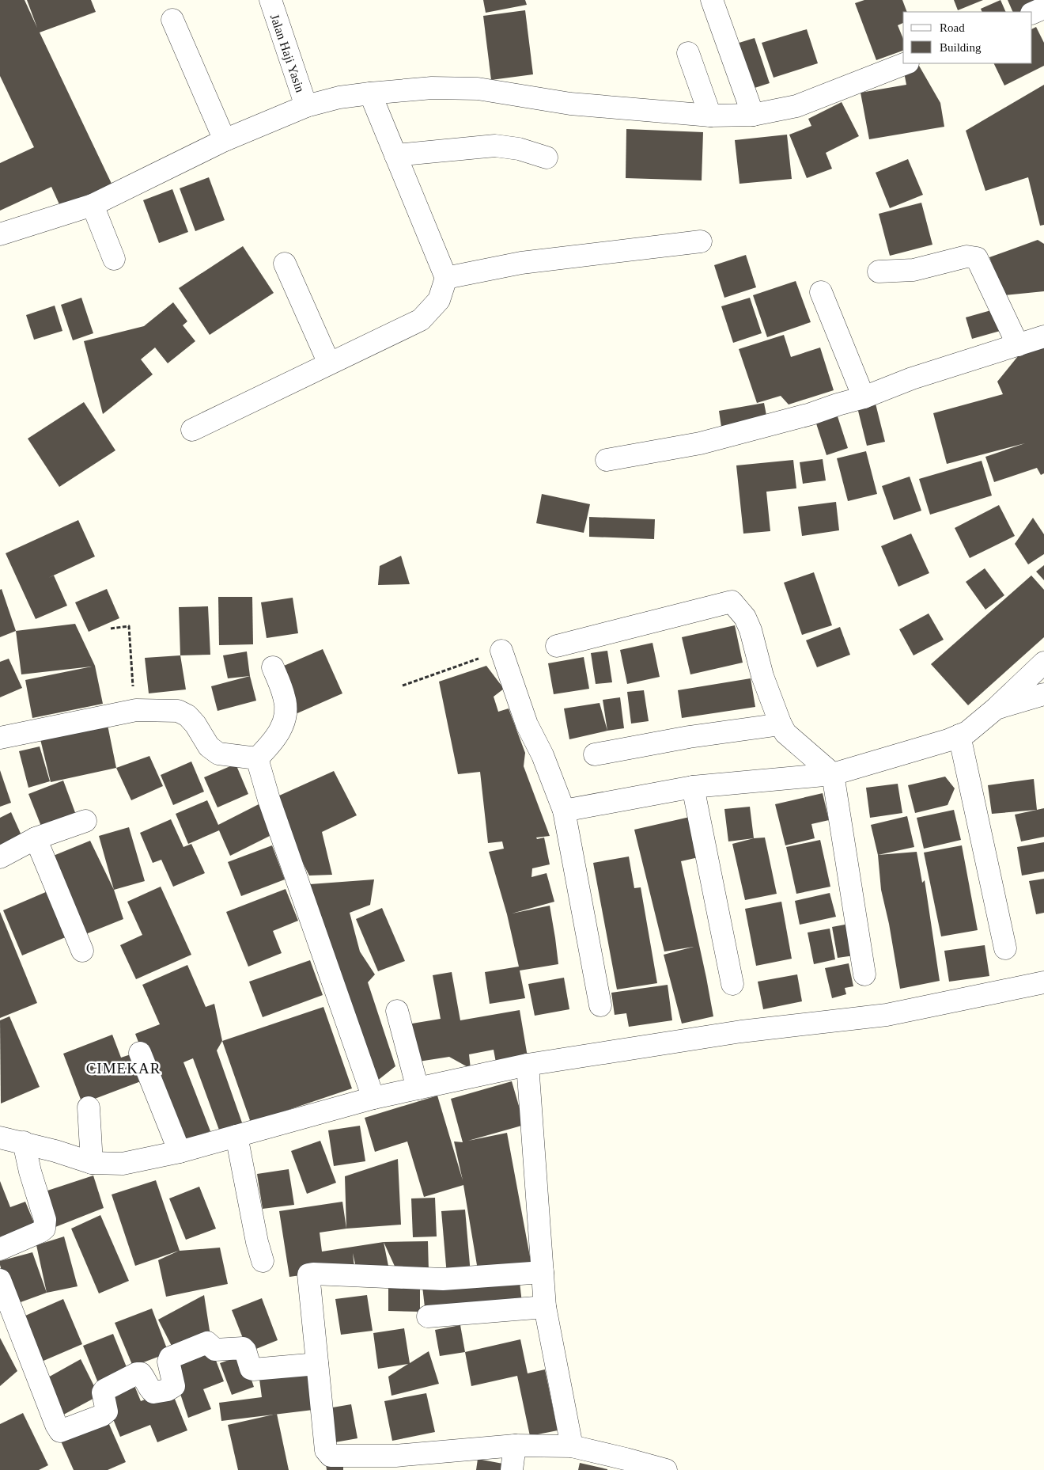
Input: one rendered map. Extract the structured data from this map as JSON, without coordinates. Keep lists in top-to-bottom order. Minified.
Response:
{"streets":{"street":["Jalan Haji Yasin"]},"districts":["CIMEKAR"],"legend":["Road","Building"]}
